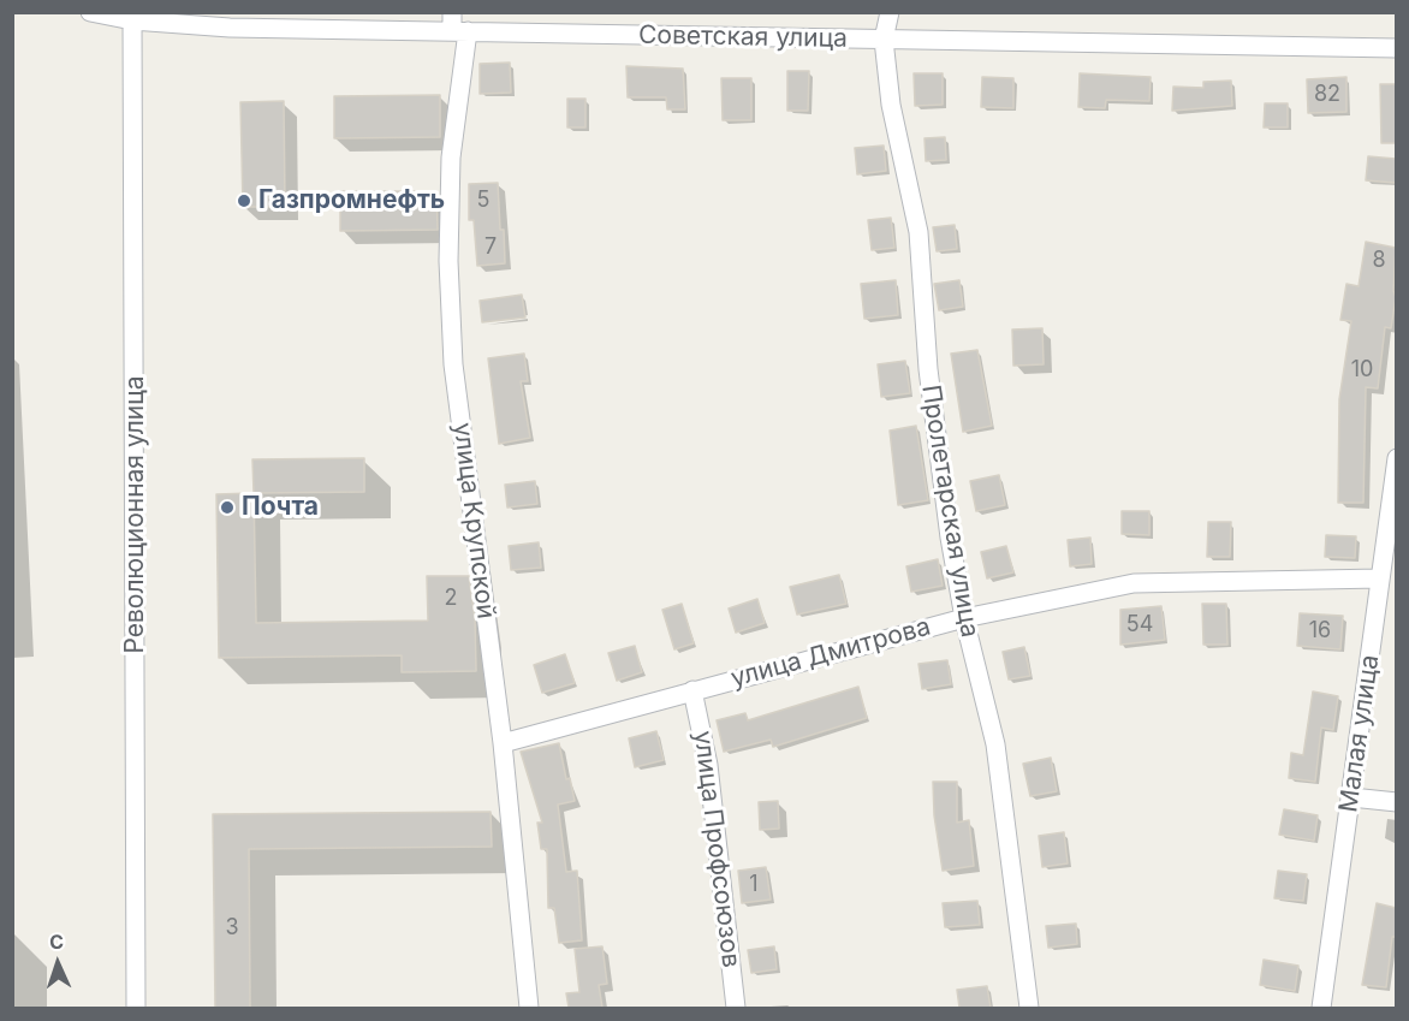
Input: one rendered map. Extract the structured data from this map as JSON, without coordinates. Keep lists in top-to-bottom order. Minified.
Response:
{"streets":{"street":["Советская улица","Пролетарская улица","Революционная улица","улица Крупской","улица Дмитрова","Малая улица","улица Профсоюзов"]},"crossings":[["Советская улица","Пролетарская улица"],["Советская улица","Революционная улица"],["Советская улица","улица Крупской"],["Пролетарская улица","улица Дмитрова"],["улица Крупской","улица Дмитрова"],["улица Дмитрова","Малая улица"],["улица Дмитрова","улица Профсоюзов"]],"places":["Газпромнефть","Почта"],"house_numbers":["82","5","7","8","10","2","54","16","1","3"],"north":"top"}
